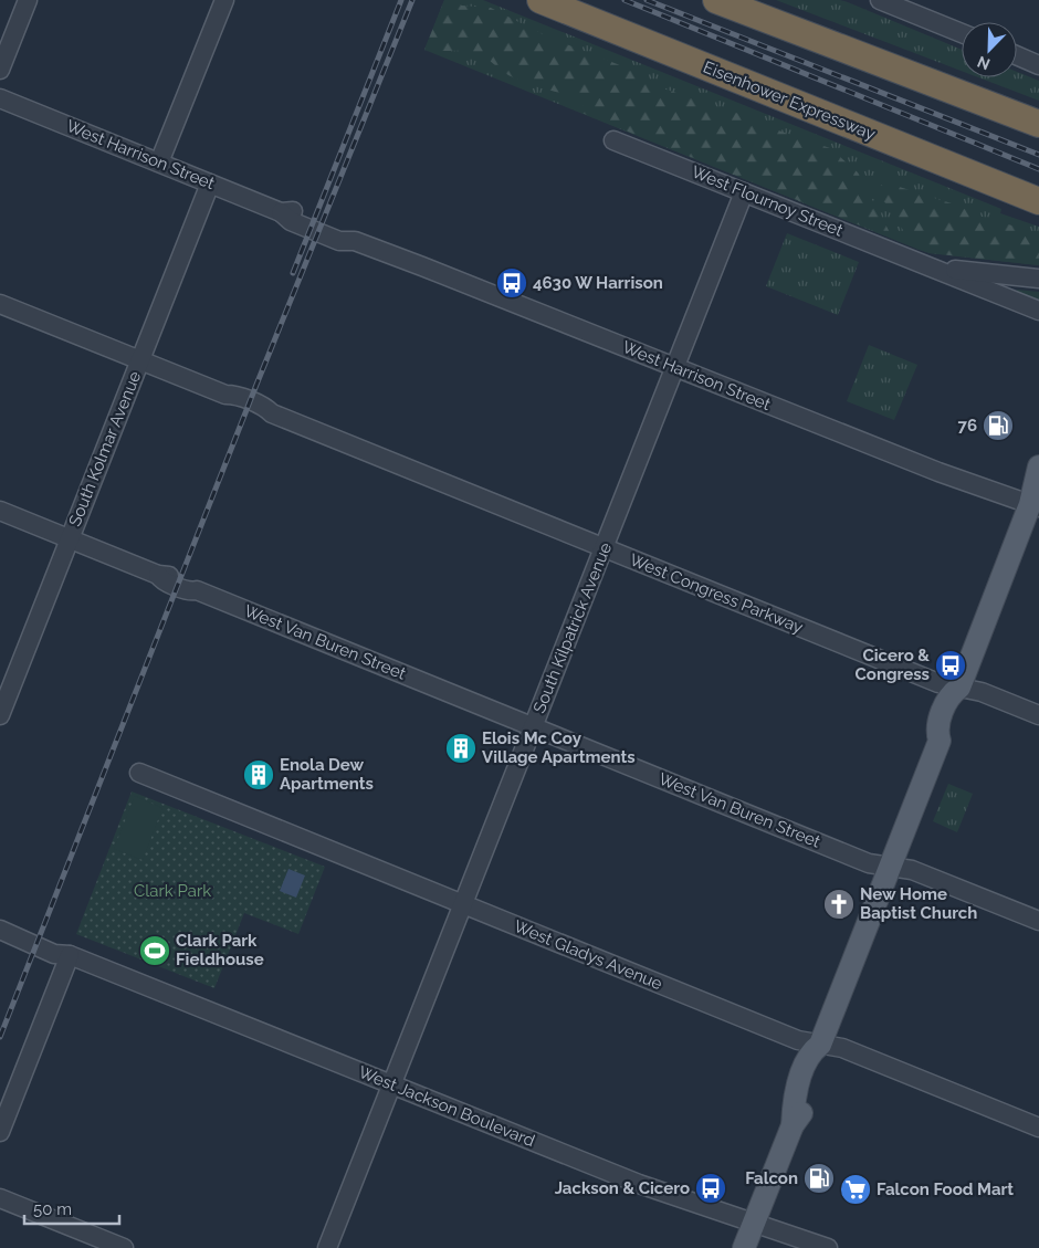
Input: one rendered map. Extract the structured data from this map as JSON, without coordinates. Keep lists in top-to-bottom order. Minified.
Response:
{"streets":{"highway":["Eisenhower Expressway"],"street":["West Harrison Street","West Flournoy Street","South Kolmar Avenue","West Congress Parkway","South Kilpatrick Avenue","West Van Buren Street","West Gladys Avenue","West Jackson Boulevard"]},"crossings":[["West Harrison Street","South Kolmar Avenue"],["West Harrison Street","South Kilpatrick Avenue"],["West Flournoy Street","South Kilpatrick Avenue"],["South Kolmar Avenue","West Congress Parkway"],["South Kolmar Avenue","West Van Buren Street"],["West Congress Parkway","South Kilpatrick Avenue"],["South Kilpatrick Avenue","West Van Buren Street"],["South Kilpatrick Avenue","West Gladys Avenue"],["South Kilpatrick Avenue","West Jackson Boulevard"]],"parks":["Clark Park"],"places":{"bus stop":["4630 W Harrison","Cicero & Congress","Jackson & Cicero"],"fuel station":["76","Falcon"],"building":["Elois Mc Coy Village Apartments","Enola Dew Apartments"],"church":["New Home Baptist Church"],"sports":["Clark Park Fieldhouse"],"supermarket":["Falcon Food Mart"]},"scale_bar":"50 m","north":"bottom left"}
